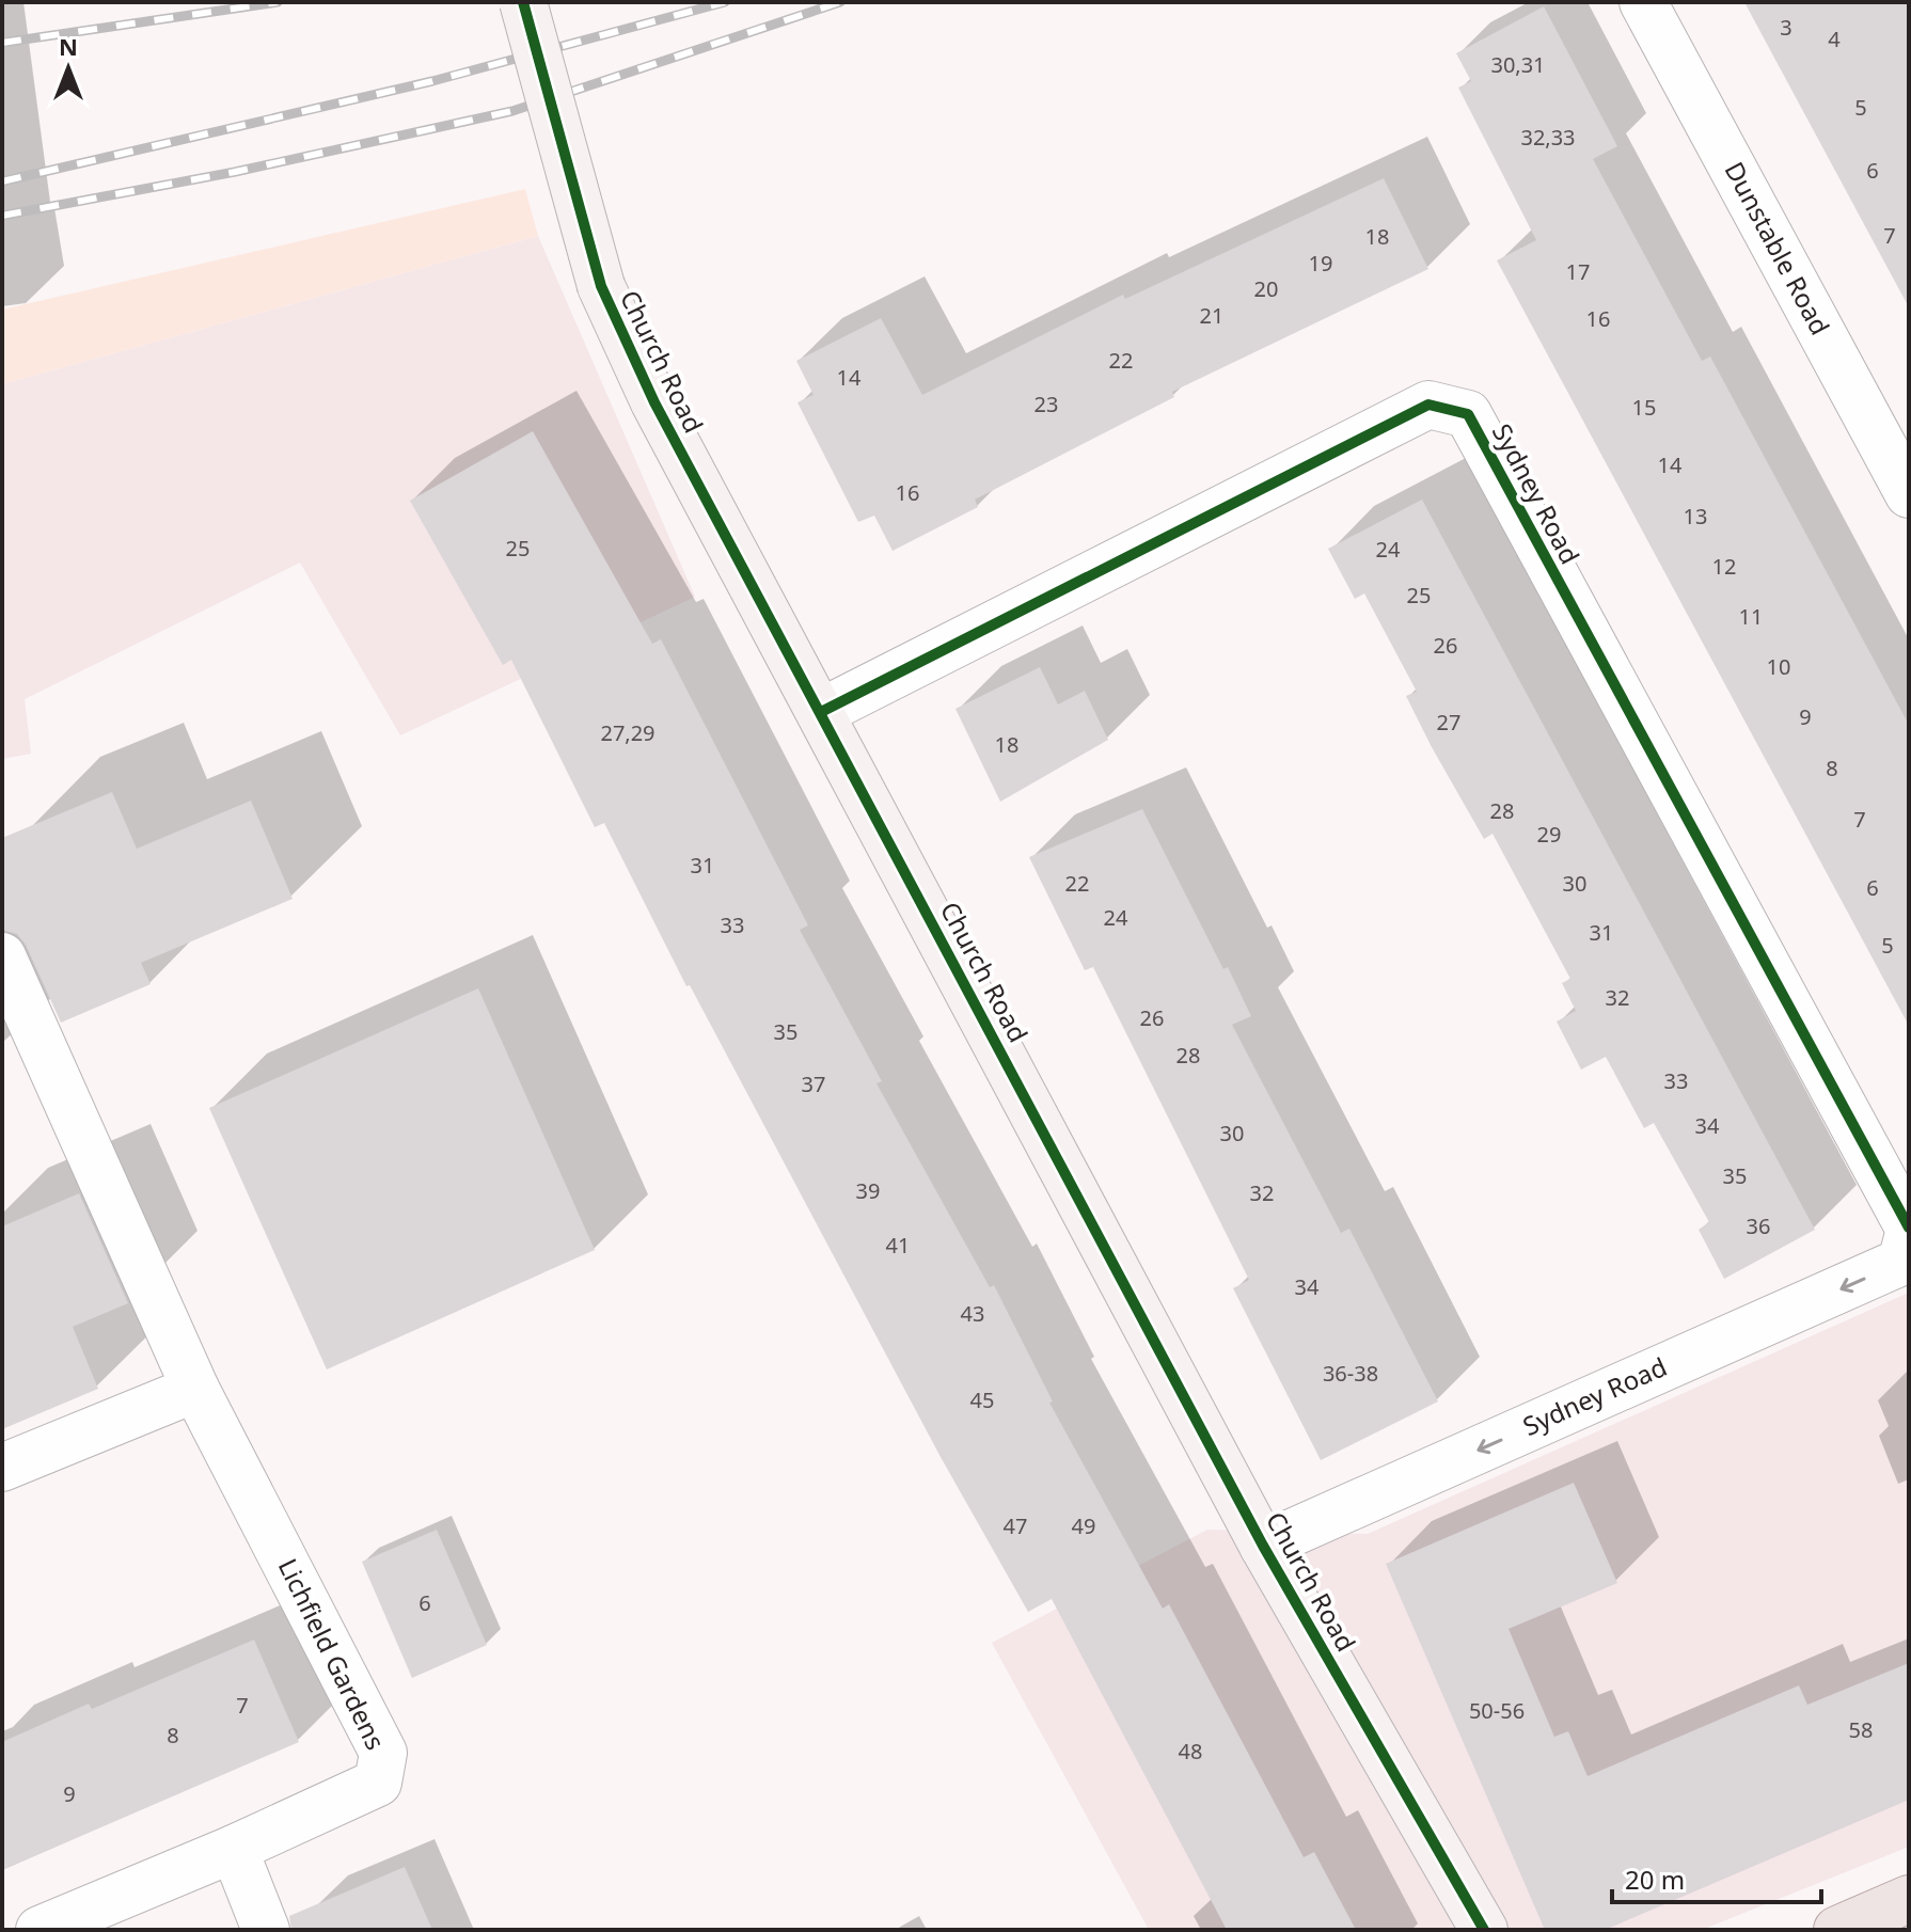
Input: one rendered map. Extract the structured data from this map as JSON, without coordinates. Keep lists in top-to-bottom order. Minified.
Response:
{"streets":{"street":["Dunstable Road","Church Road","Sydney Road","Lichfield Gardens"]},"crossings":[["Church Road","Sydney Road"]],"house_numbers":["3","4","30,31","5","32,33","6","7","18","19","17","20","21","16","22","14","23","15","14","16","13","25","24","12","25","11","26","10","9","27","27,29","18","8","28","7","29","31","22","30","6","24","33","31","5","32","26","35","28","33","37","34","30","35","39","32","36","41","34","43","36-38","45","47","49","6","7","50-56","58","8","48","9"],"scale_bar":"20 m","north":"top"}
